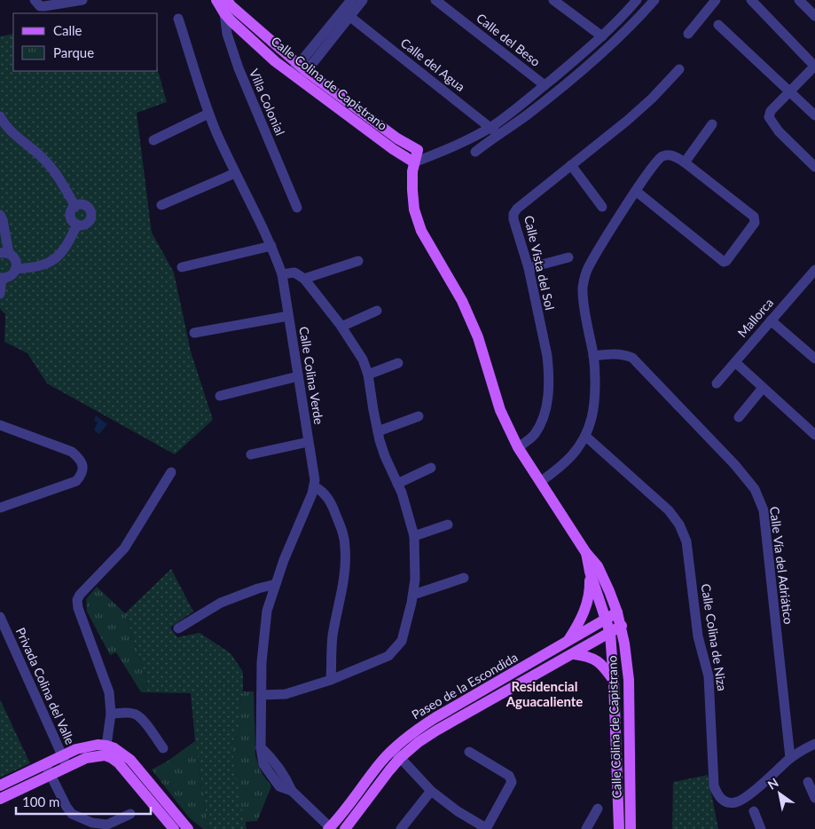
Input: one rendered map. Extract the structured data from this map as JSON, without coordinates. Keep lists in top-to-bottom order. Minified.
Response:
{"streets":{"main road":["Calle Colina de Capistrano","Paseo de la Escondida"],"street":["Calle del Beso","Calle del Agua","Villa Colonial","Calle Vista del Sol","Mallorca","Calle Colina Verde","Calle Vía del Adriático","Calle Colina de Niza","Privada Colina del Valle"]},"crossings":[["Calle Colina de Capistrano","Villa Colonial"],["Calle Colina de Capistrano","Calle Vista del Sol"],["Calle Colina de Capistrano","Paseo de la Escondida"],["Calle Colina Verde","Paseo de la Escondida"],["Calle Vía del Adriático","Calle Colina de Niza"]],"districts":["Residencial Aguacaliente"],"legend":["Calle","Parque"],"scale_bar":"100 m","north":"top left"}
